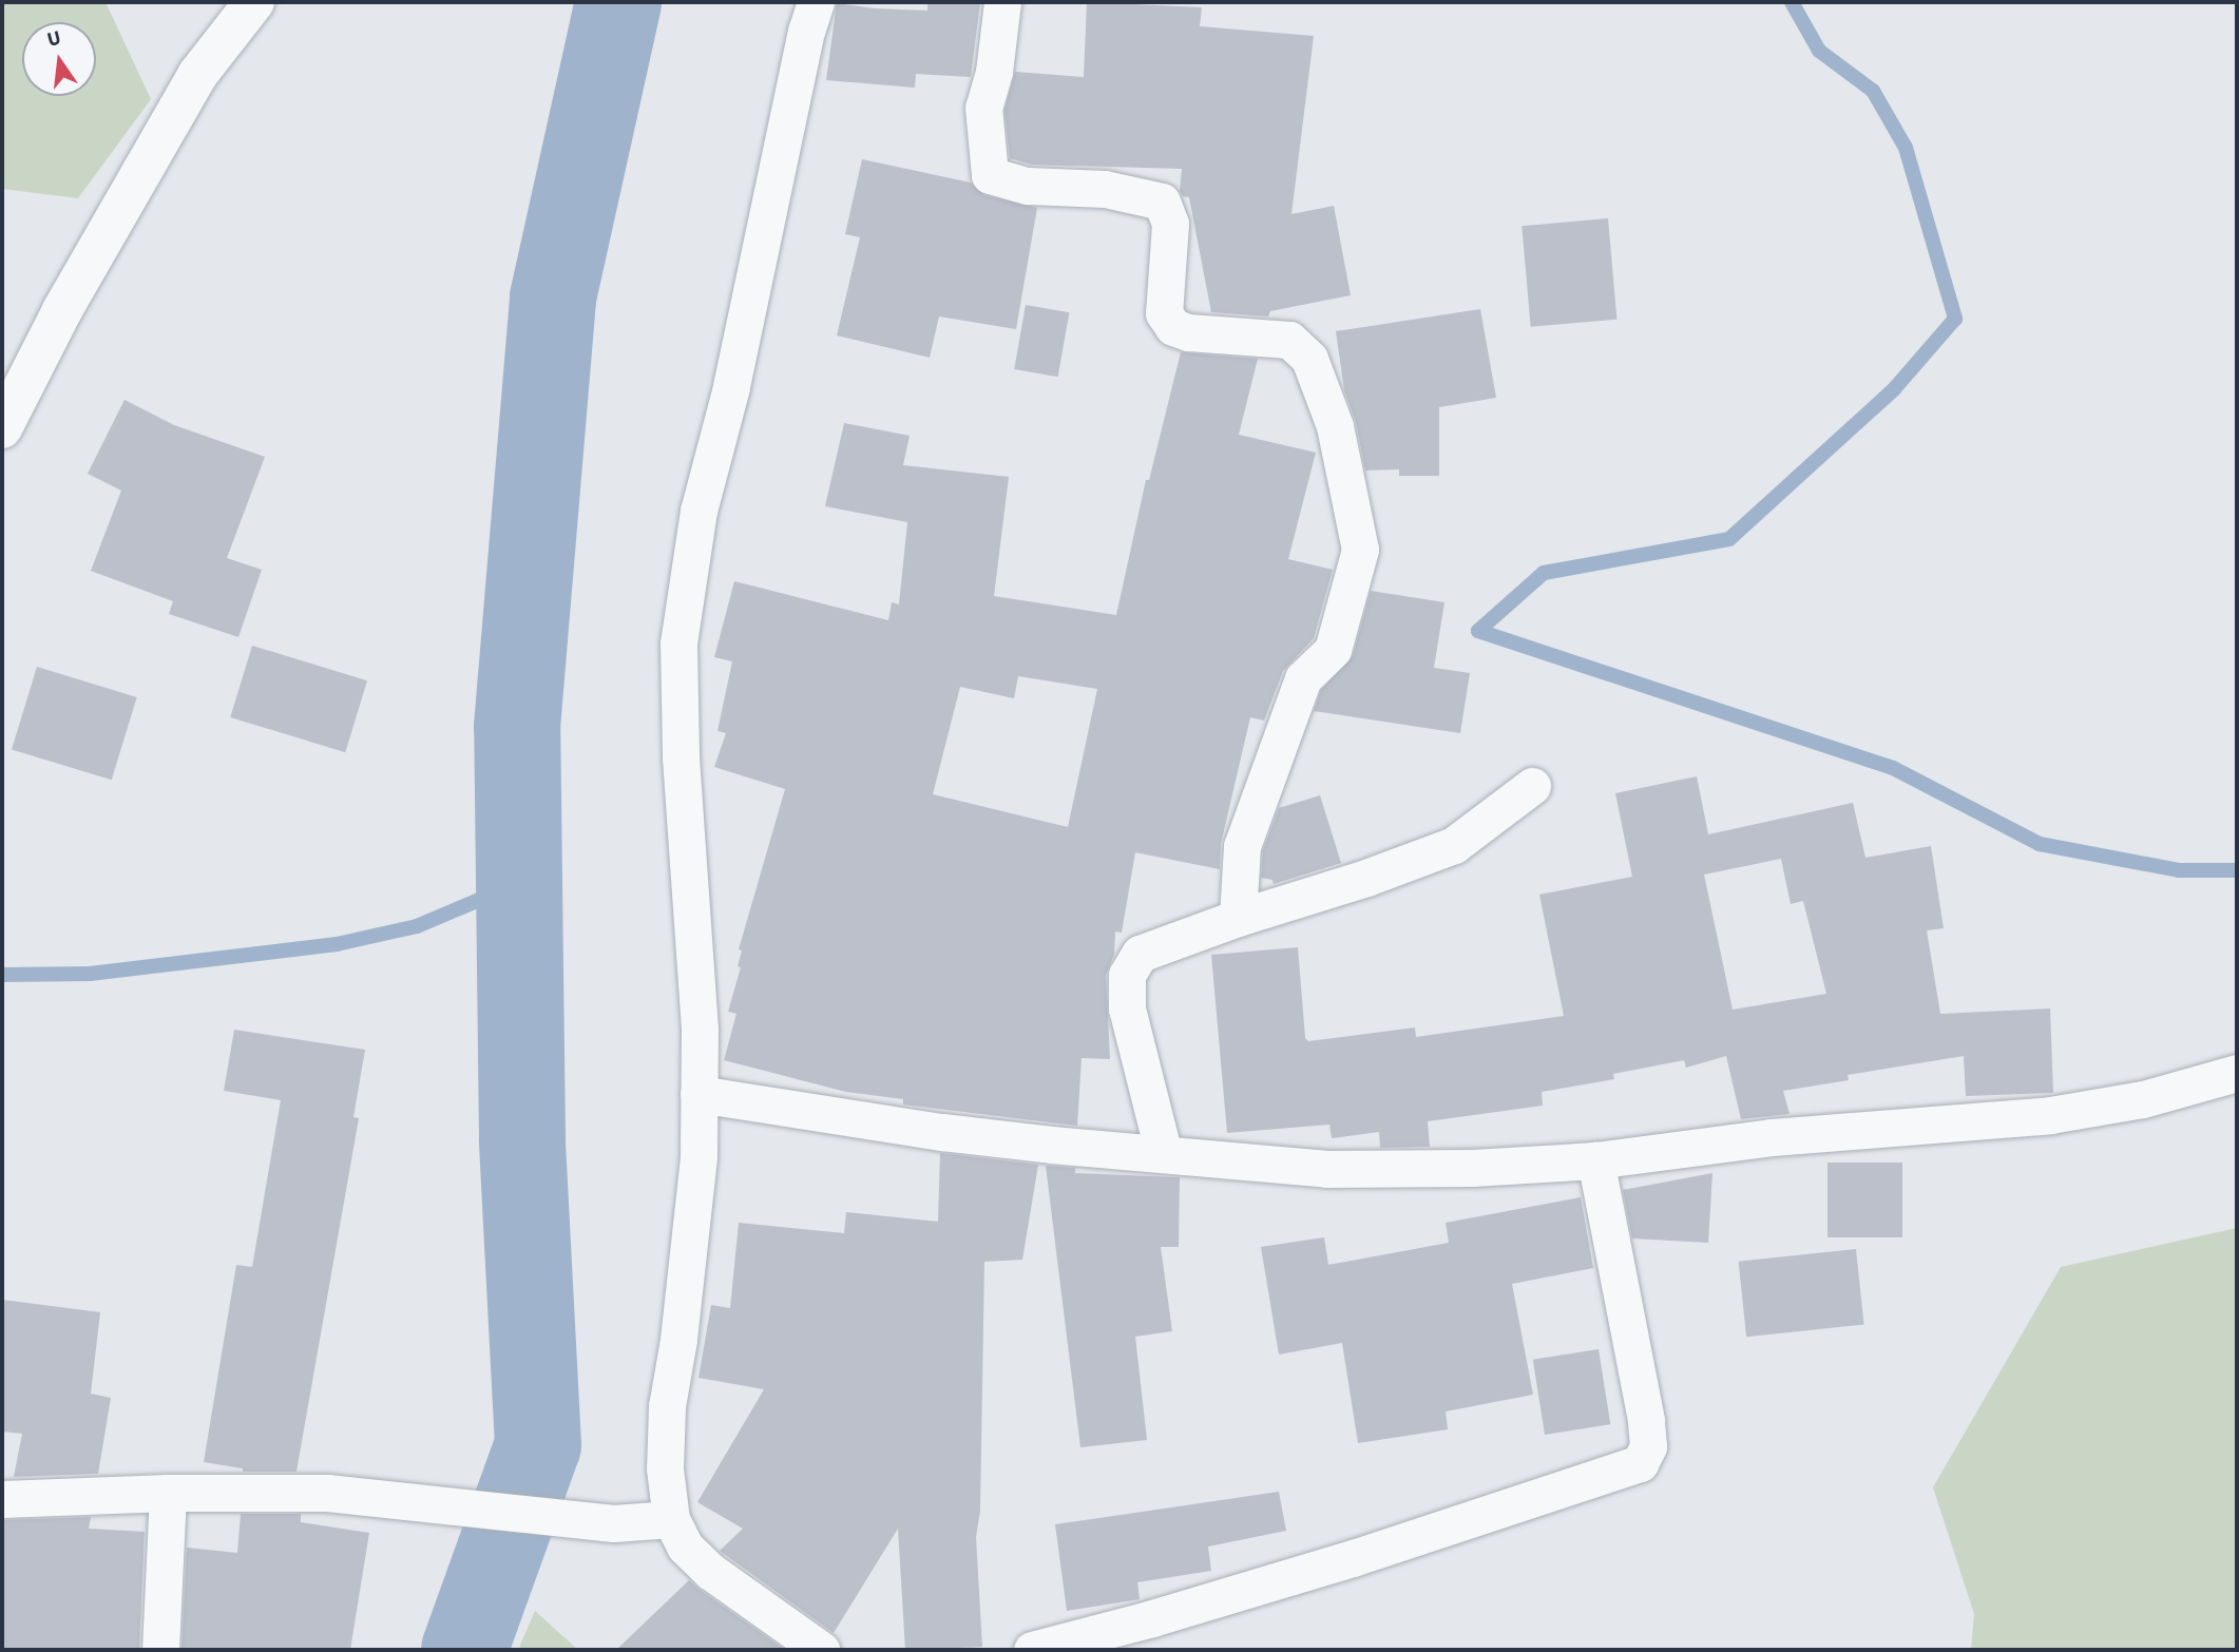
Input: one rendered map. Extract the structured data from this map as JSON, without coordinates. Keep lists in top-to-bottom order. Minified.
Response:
{"north":"top"}
